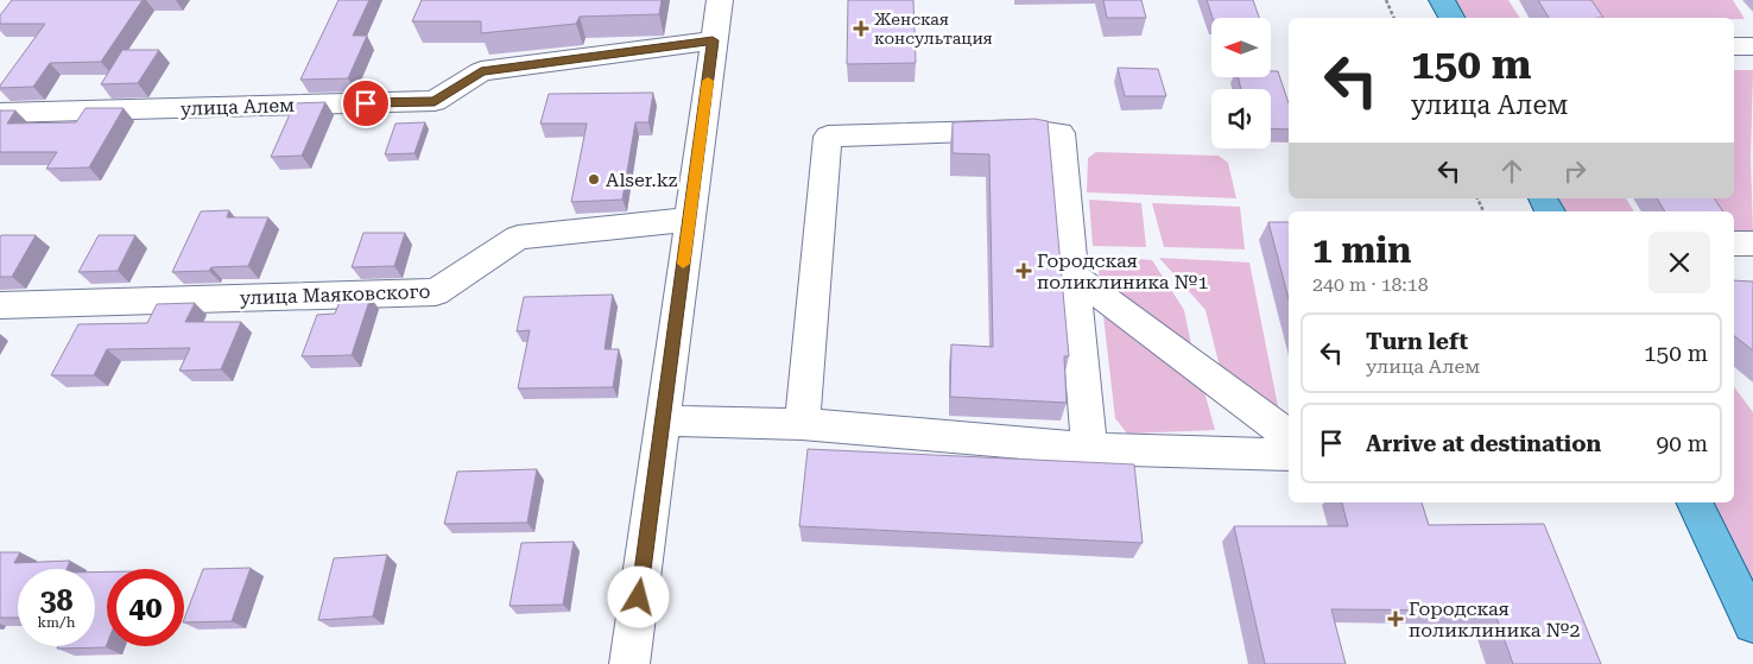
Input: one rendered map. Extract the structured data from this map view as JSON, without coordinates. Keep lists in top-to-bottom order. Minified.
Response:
{"streets":{"street":["улица Алем","улица Маяковского"]},"places":{"health":["Женская консультация","Городская поликлиника №1","Городская поликлиника №2"],"other":["Alser.kz"]},"north":"left","page":{"turn":["150 m","улица Алем"],"heading":["1 min","240 m · 18:18"],"list":[{"name":"Turn left","note":"улица Алем","value":"150 m"},{"name":"Arrive at destination","value":"90 m"}],"speed":"38 km/h","limit":"40"}}
